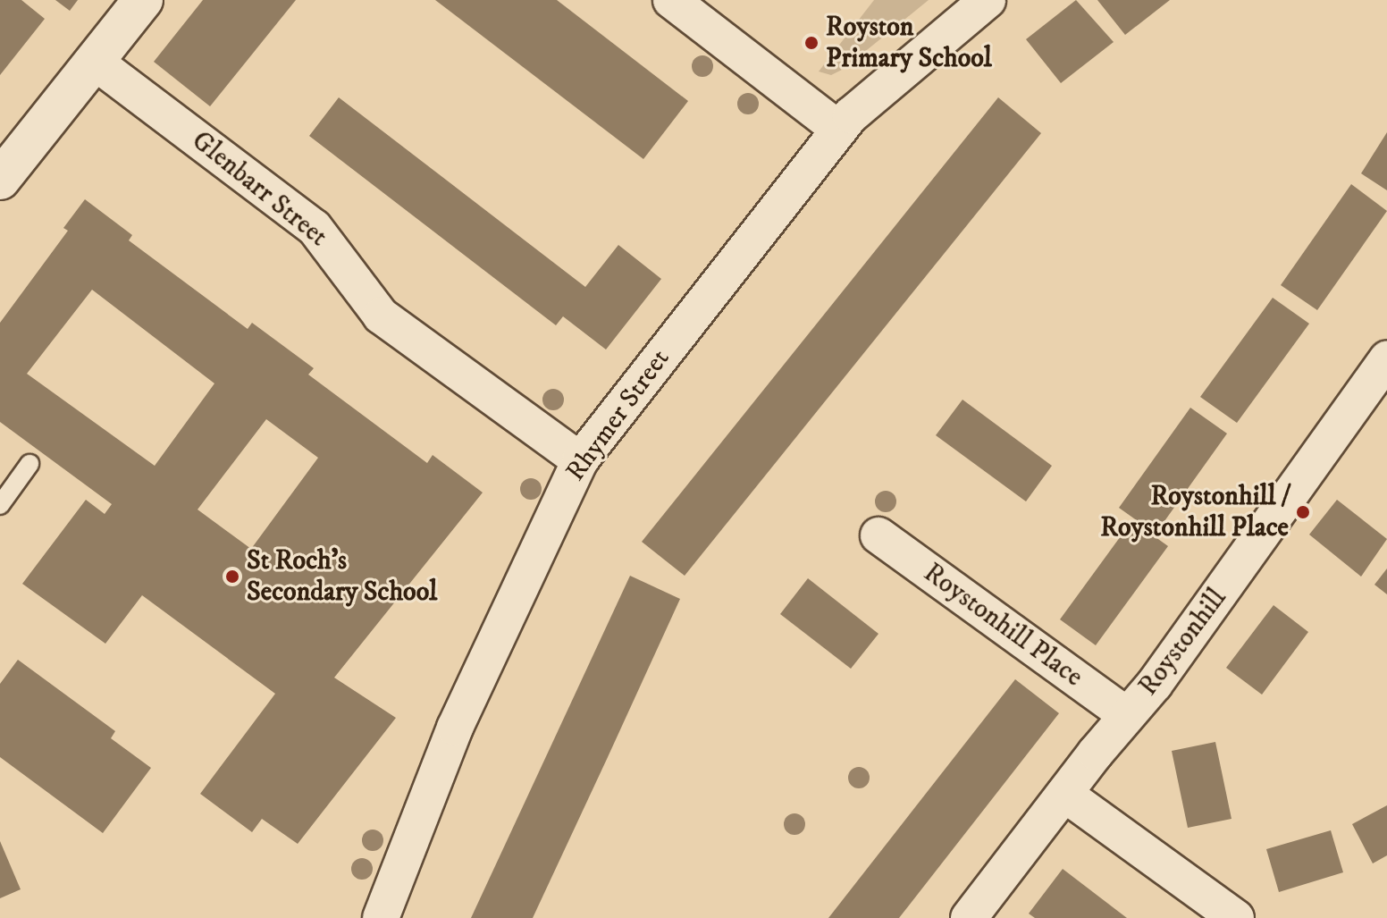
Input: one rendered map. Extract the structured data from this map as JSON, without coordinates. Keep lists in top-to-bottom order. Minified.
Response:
{"streets":{"street":["Glenbarr Street","Rhymer Street","Roystonhill Place","Roystonhill"]},"crossings":[["Glenbarr Street","Rhymer Street"],["Roystonhill Place","Roystonhill"]],"places":["Royston Primary School","Roystonhill / Roystonhill Place","St Roch's Secondary School"]}
